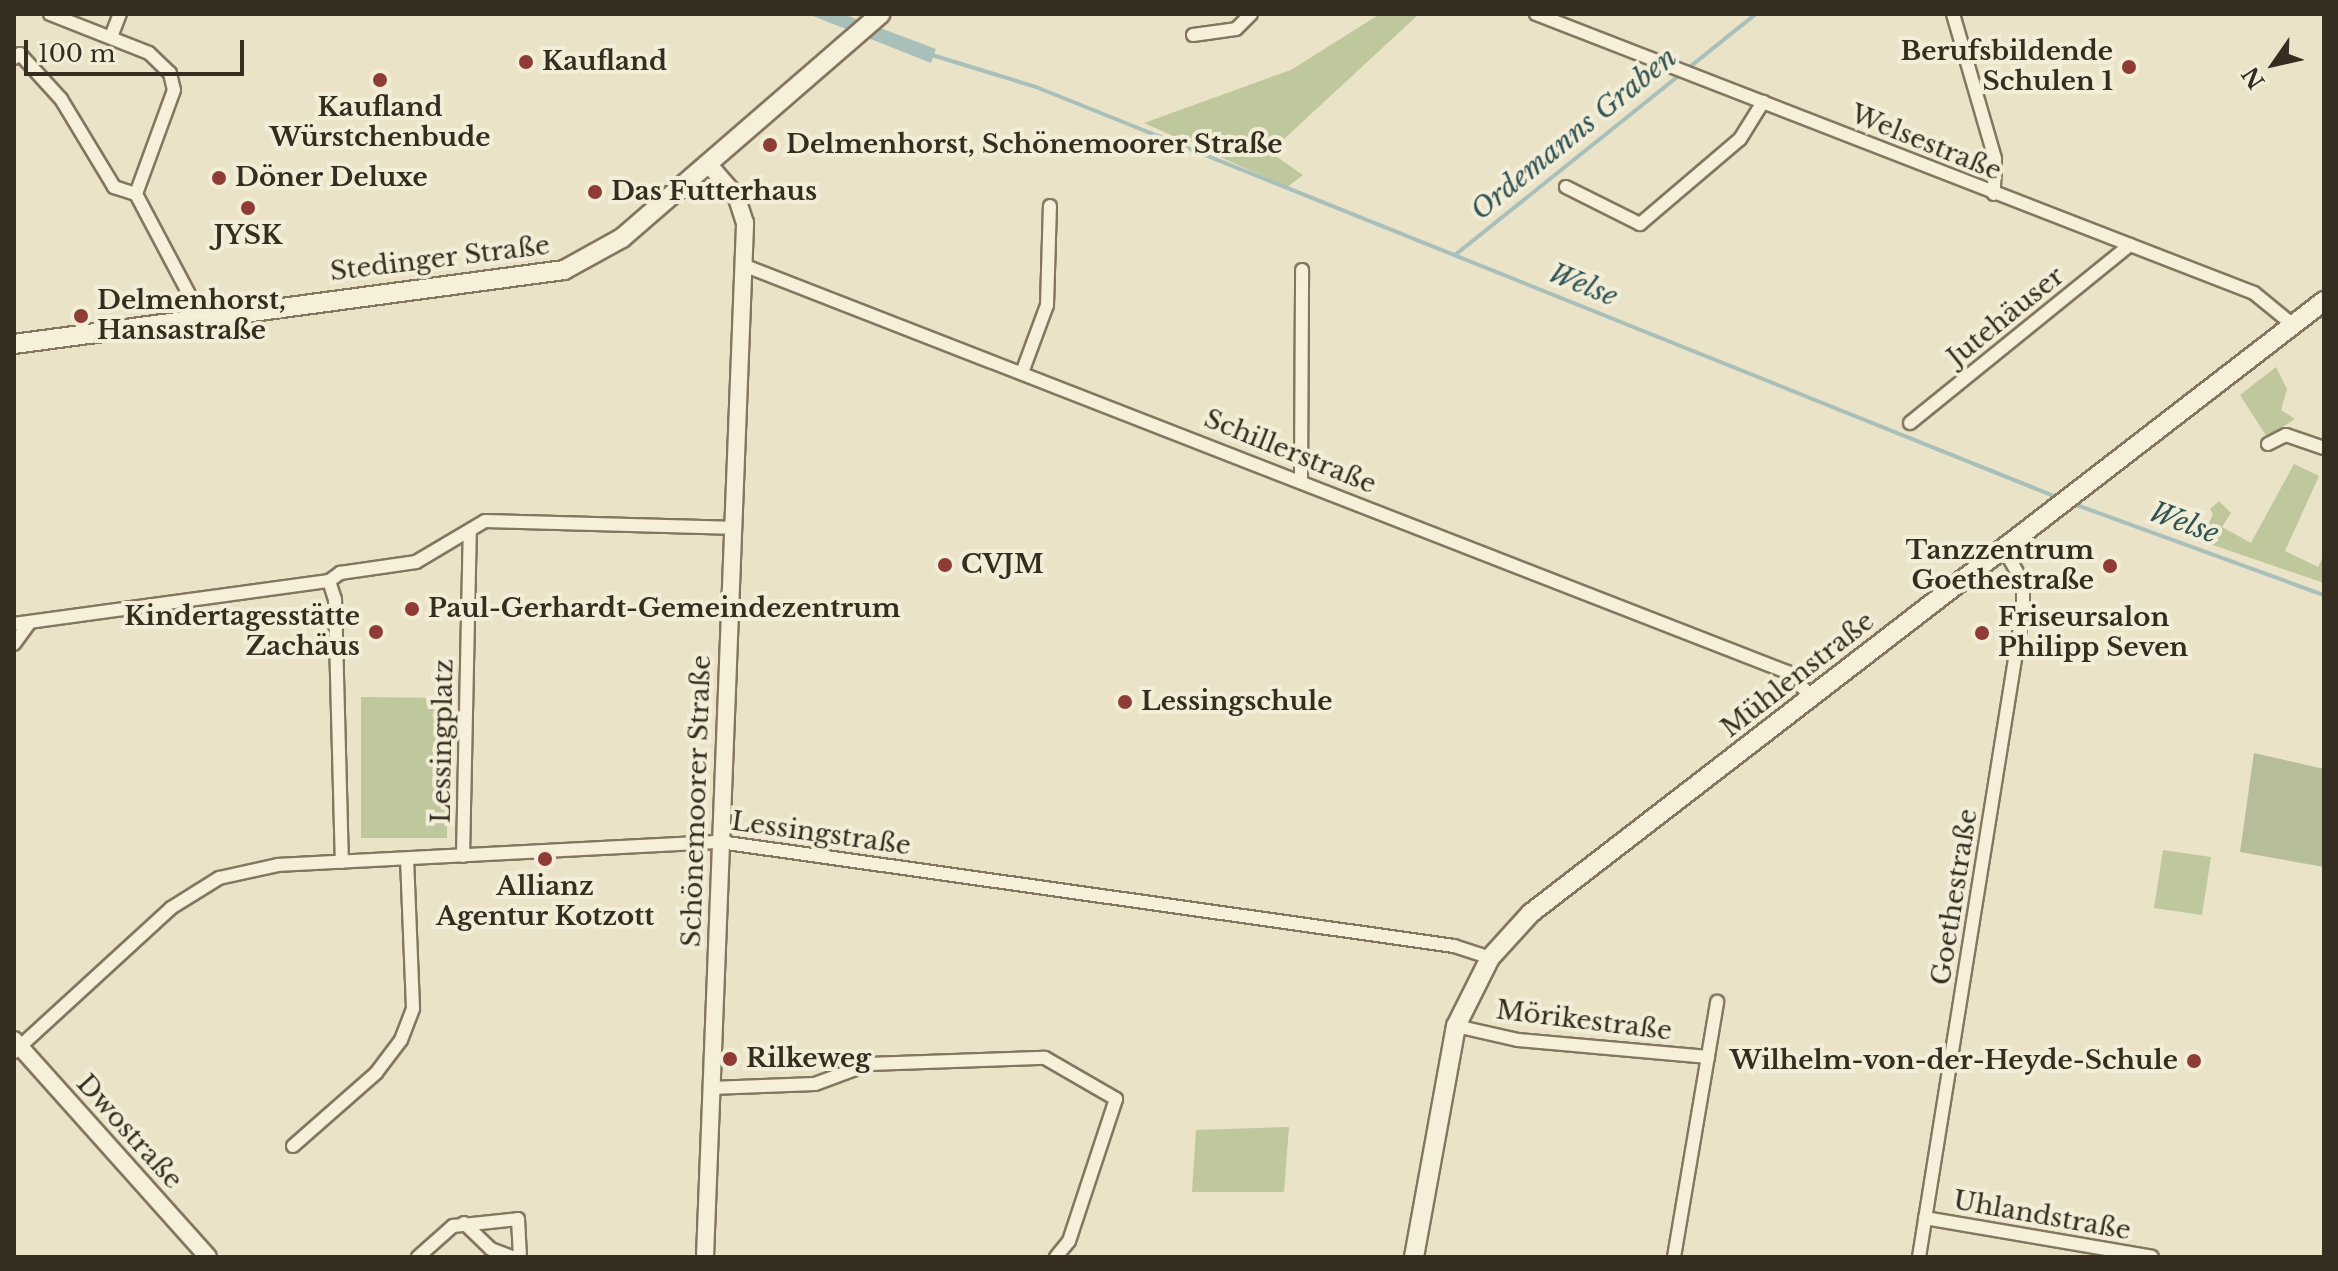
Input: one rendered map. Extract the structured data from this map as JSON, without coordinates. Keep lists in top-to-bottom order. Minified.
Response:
{"streets":{"main road":["Stedinger Straße","Mühlenstraße"],"street":["Welsestraße","Jutehäuser","Schillerstraße","Lessingplatz","Schönemoorer Straße","Lessingstraße","Goethestraße","Mörikestraße","Dwostraße","Uhlandstraße"]},"crossings":[["Welsestraße","Jutehäuser"],["Welsestraße","Mühlenstraße"],["Stedinger Straße","Schönemoorer Straße"],["Schillerstraße","Mühlenstraße"],["Schillerstraße","Schönemoorer Straße"],["Mühlenstraße","Lessingstraße"],["Mühlenstraße","Goethestraße"],["Mühlenstraße","Mörikestraße"],["Lessingplatz","Lessingstraße"],["Schönemoorer Straße","Lessingstraße"],["Lessingstraße","Dwostraße"],["Goethestraße","Uhlandstraße"]],"water":["Ordemanns Graben","Welse"],"places":["Kaufland","Berufsbildende Schulen 1","Kaufland Würstchenbude","Delmenhorst, Schönemoorer Straße","Döner Deluxe","Das Futterhaus","JYSK","Delmenhorst, Hansastraße","CVJM","Tanzzentrum Goethestraße","Paul-Gerhardt-Gemeindezentrum","Kindertagesstätte Zachäus","Friseursalon Philipp Seven","Lessingschule","Allianz Agentur Kotzott","Rilkeweg","Wilhelm-von-der-Heyde-Schule"],"scale_bar":"100 m","north":"bottom left"}
